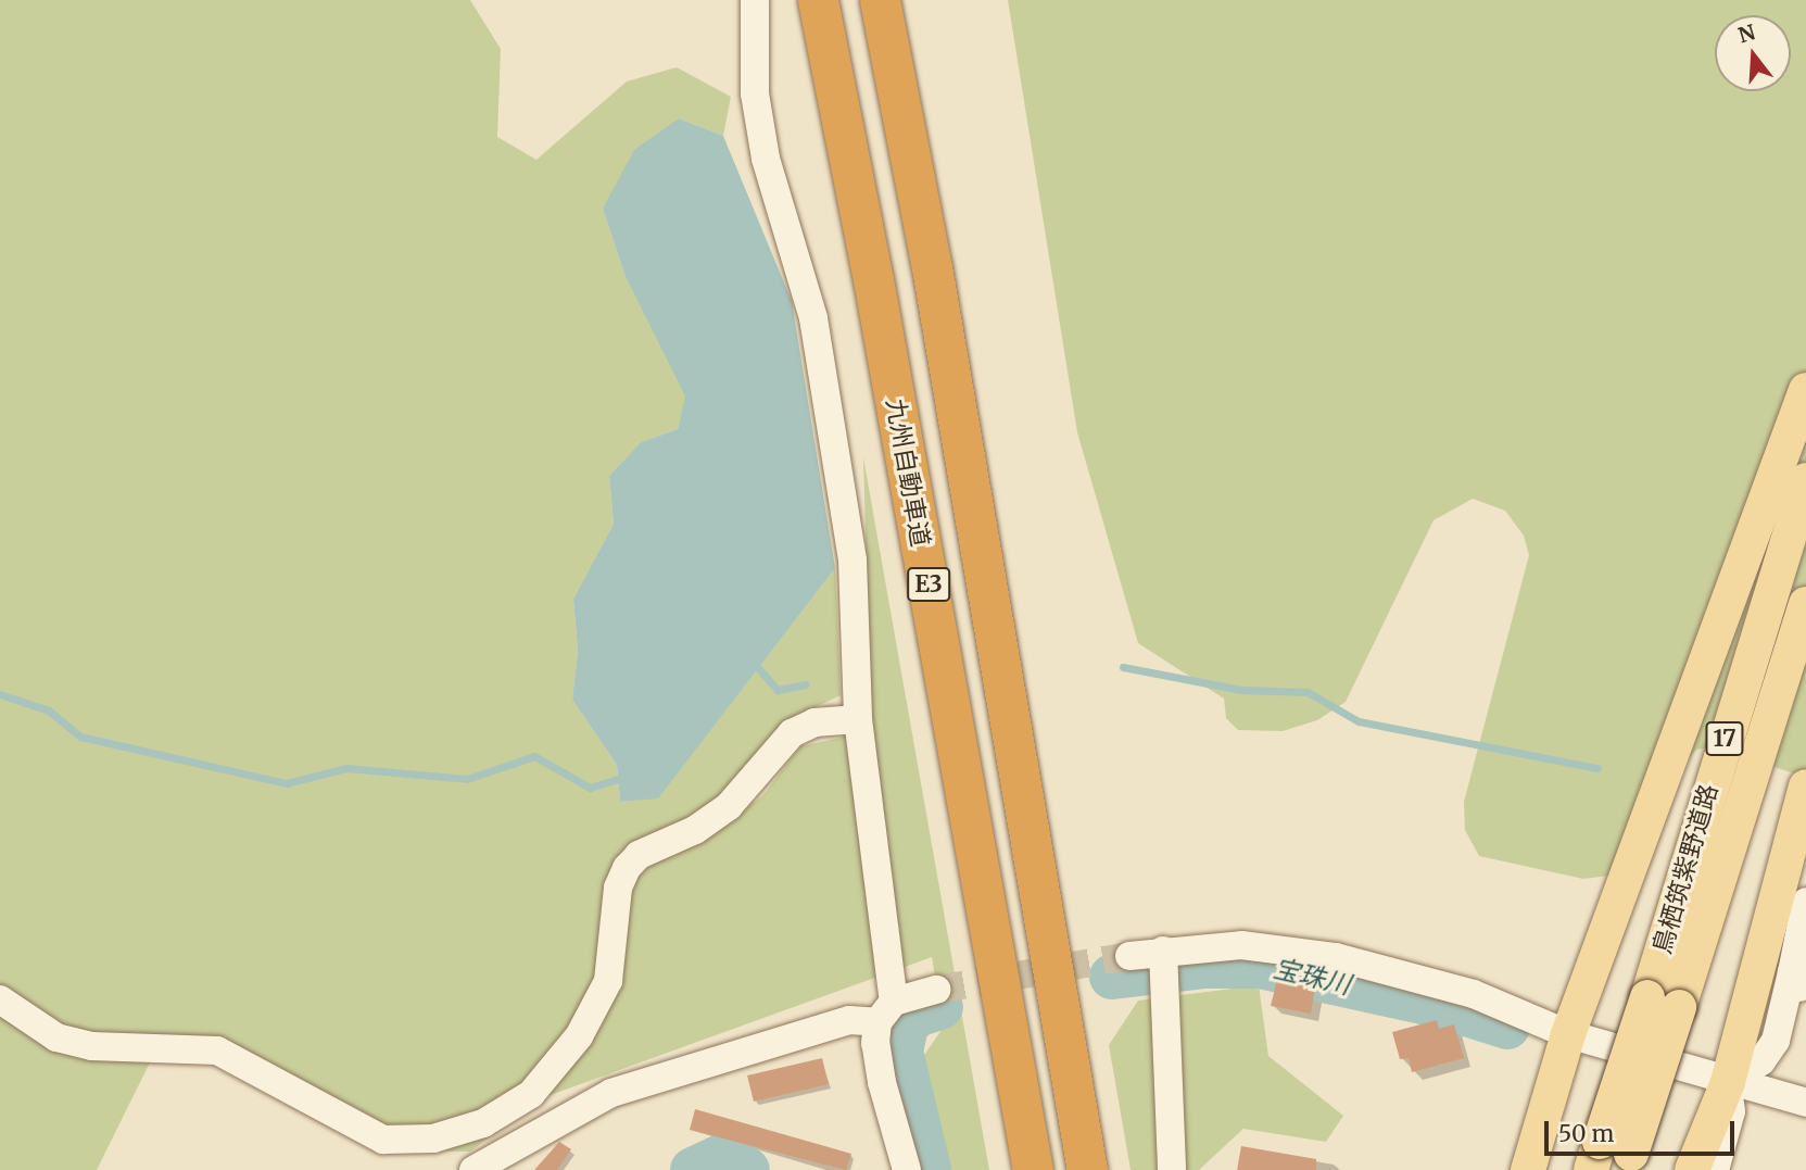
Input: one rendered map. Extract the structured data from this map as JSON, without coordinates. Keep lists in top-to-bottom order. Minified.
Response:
{"streets":{"highway":["九州自動車道","E3"],"main road":["17","鳥栖筑紫野道路"]},"water":["宝珠川"],"scale_bar":"50 m","north":"top"}
